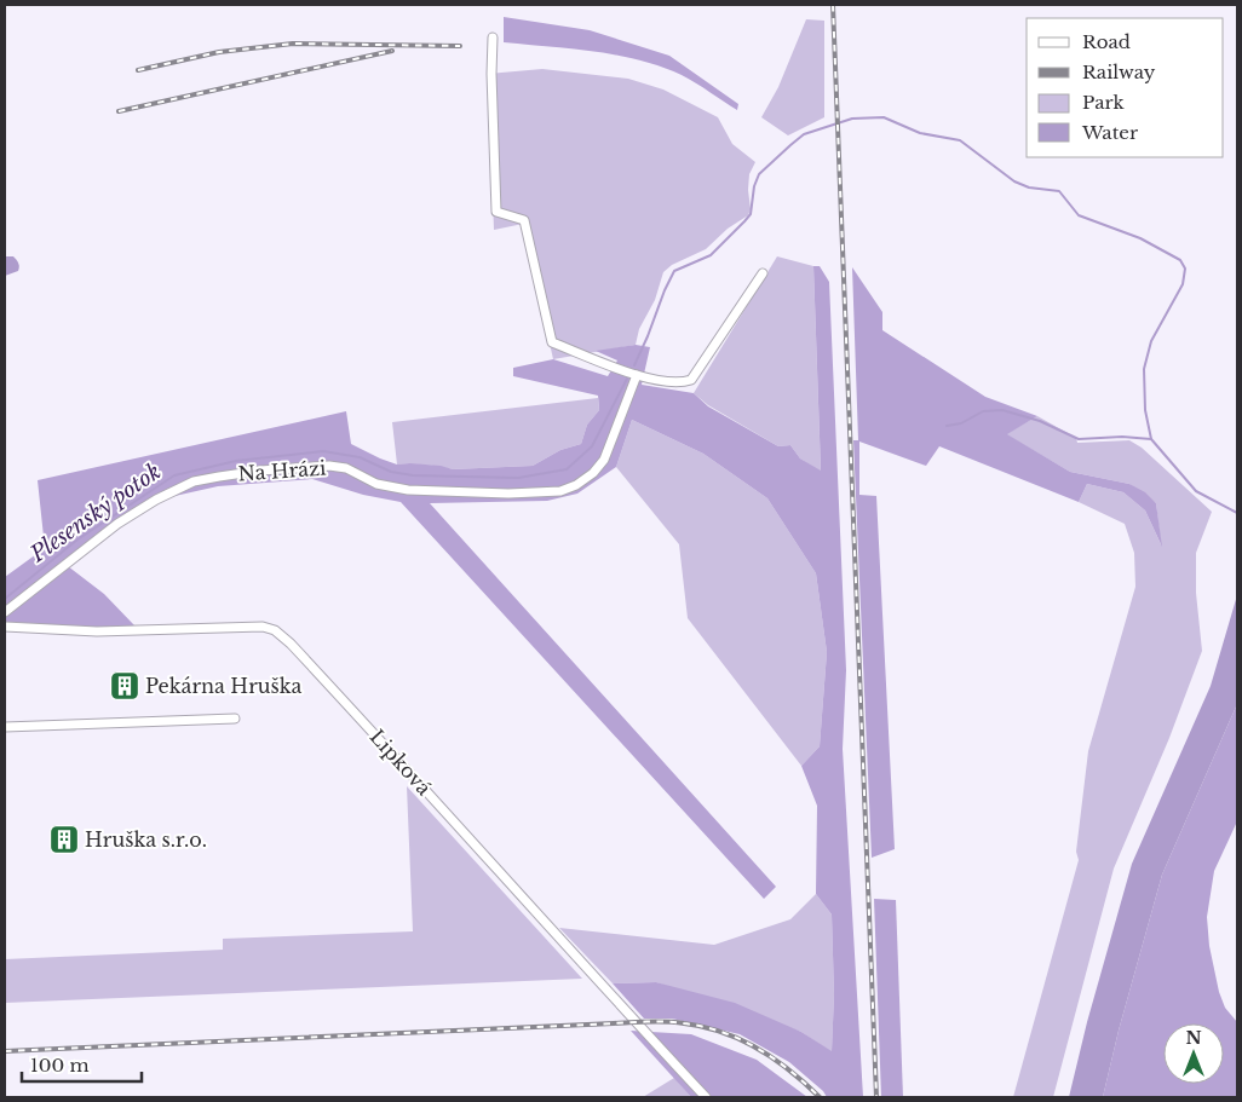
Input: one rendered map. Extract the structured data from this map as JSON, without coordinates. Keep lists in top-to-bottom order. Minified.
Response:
{"streets":{"street":["Na Hrázi","Lipková"]},"water":["Plesenský potok"],"places":{"building":["Pekárna Hruška","Hruška s.r.o."]},"legend":["Road","Railway","Park","Water"],"scale_bar":"100 m","north":"top"}
